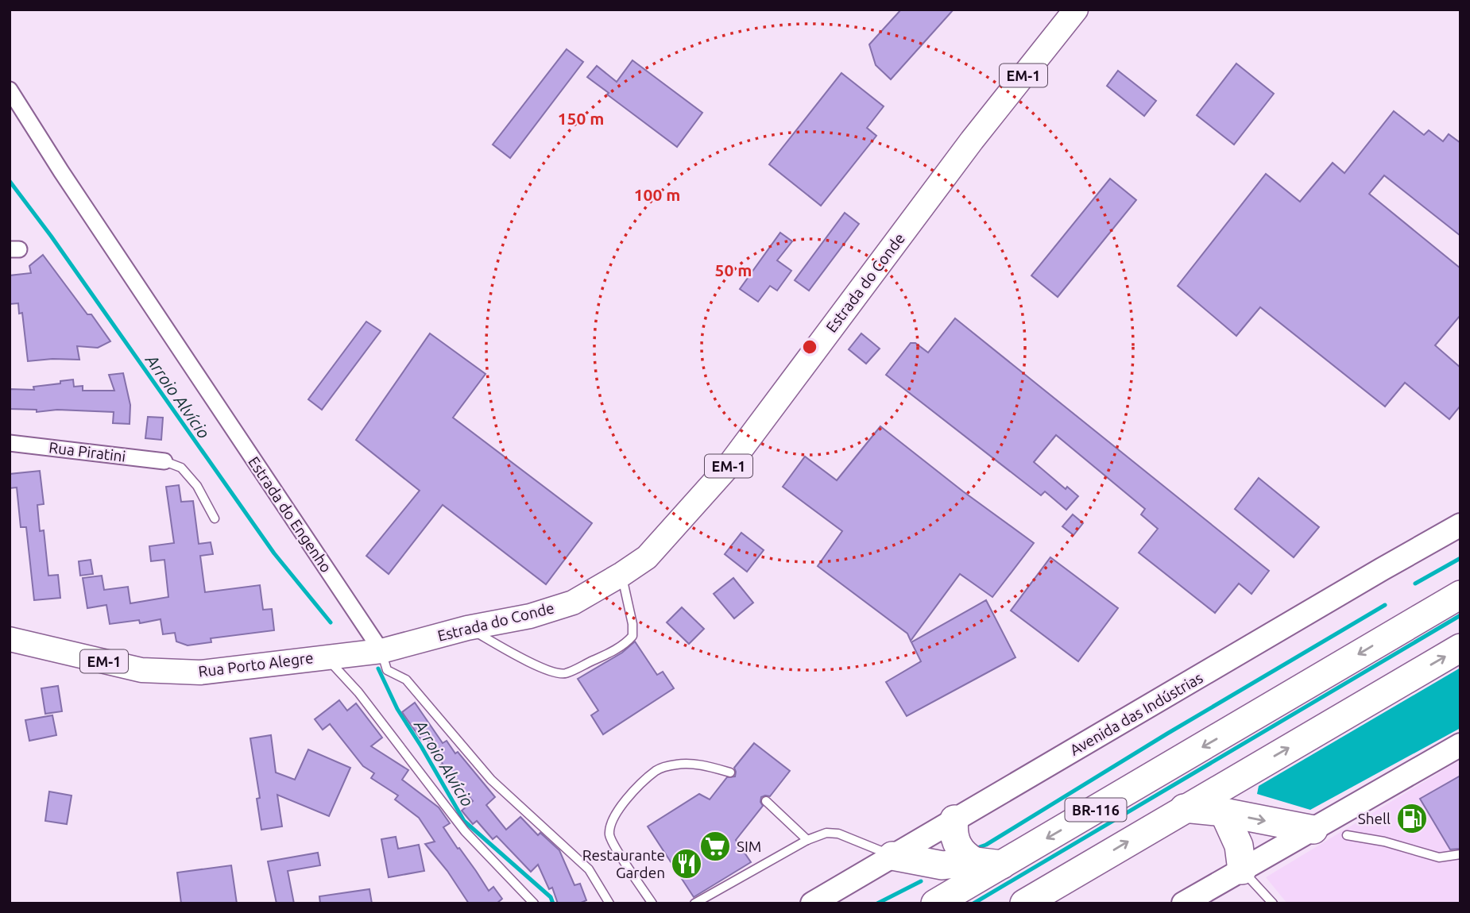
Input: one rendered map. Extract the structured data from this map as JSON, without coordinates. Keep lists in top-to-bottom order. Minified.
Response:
{"streets":{"highway":["BR-116"],"main road":["EM-1","Estrada do Conde","Rua Porto Alegre","Avenida das Indústrias"],"street":["Rua Piratini","Estrada do Engenho"]},"crossings":[["Estrada do Conde","Estrada do Engenho"],["Estrada do Conde","Rua Porto Alegre"]],"water":["Arroio Alvício"],"places":{"fuel station":["Shell"],"supermarket":["SIM"],"restaurant":["Restaurante Garden"]},"rings":["150 m","100 m","50 m"]}
